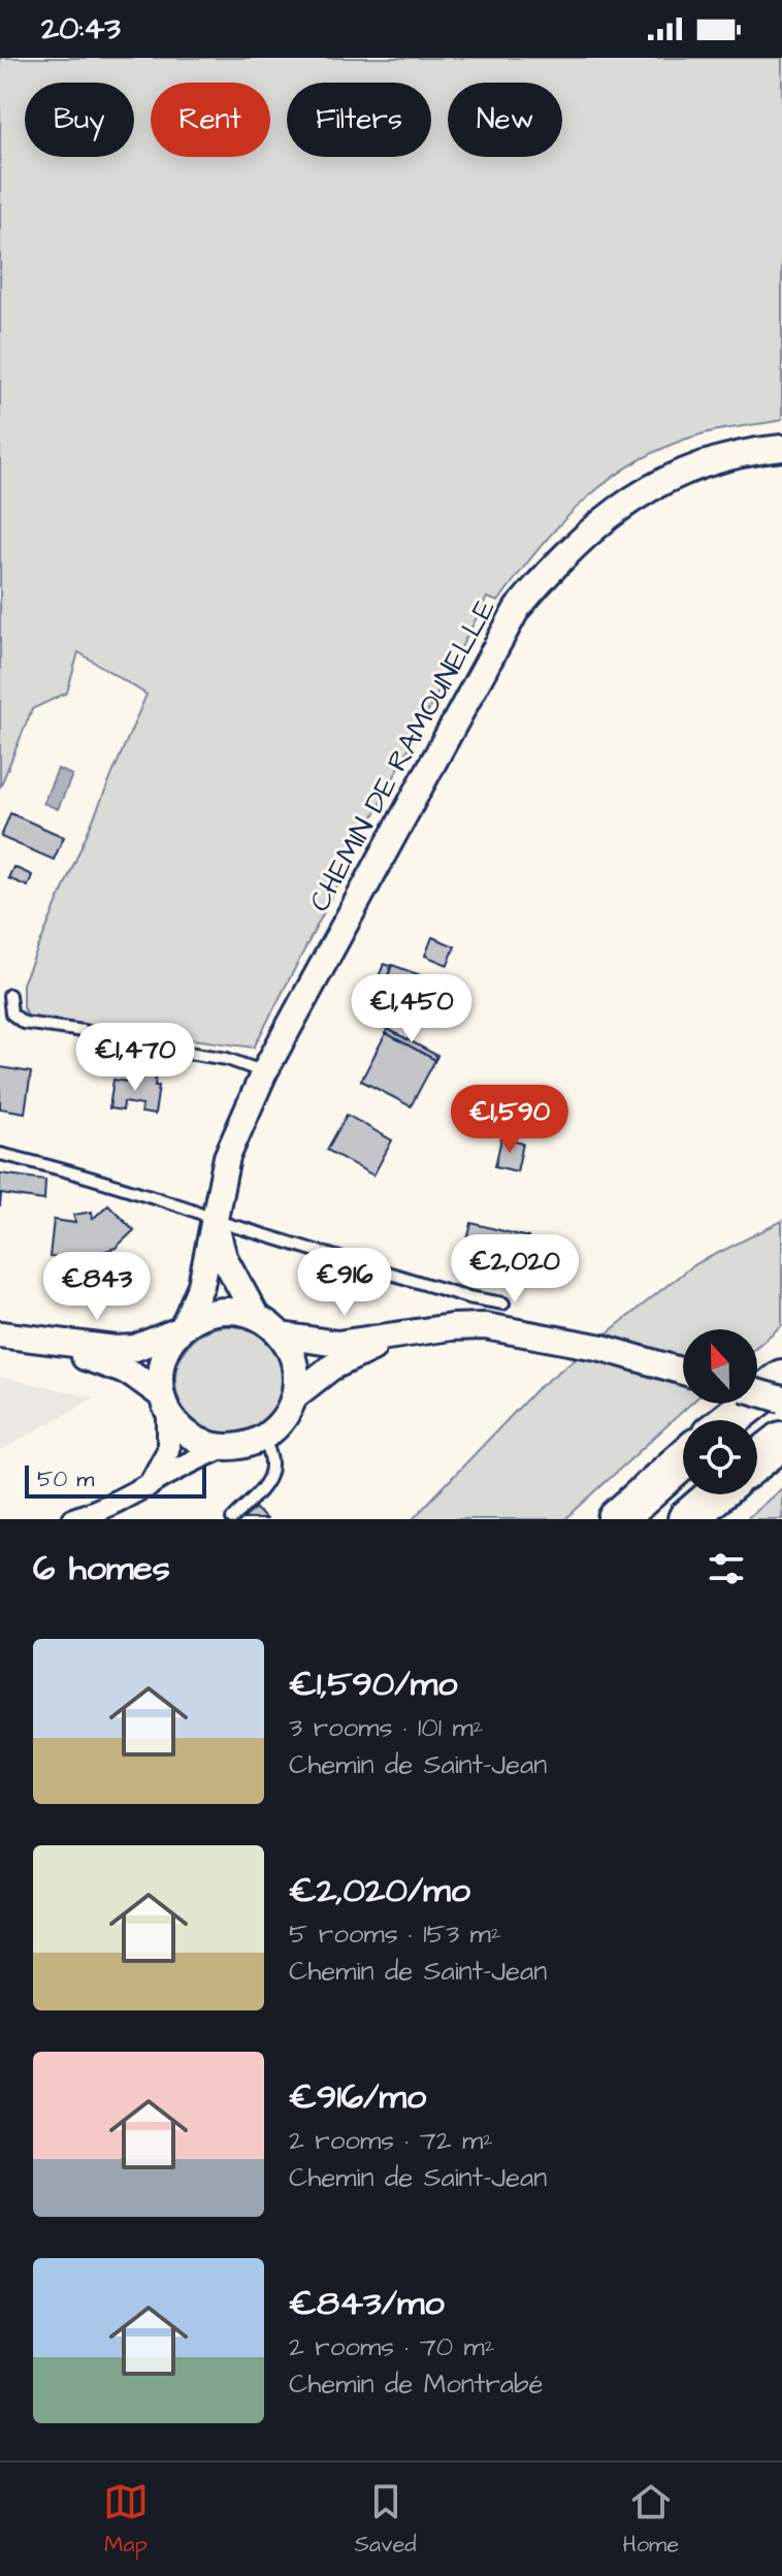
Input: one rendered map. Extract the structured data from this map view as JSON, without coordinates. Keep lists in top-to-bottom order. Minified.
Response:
{"streets":{"street":["CHEMIN DE RAMOUNELLE"]},"scale_bar":"50 m","north":"top","page":{"status":"20:43","chip":["Buy","Rent","Filters","New"],"price":["€1,450","€1,470","€1,590","€2,020","€916","€843"],"scale":"50 m","heading":"6 homes","list":[{"name":"€1,590/mo","note":"3 rooms · 101 m² · Chemin de Saint-Jean"},{"name":"€2,020/mo","note":"5 rooms · 153 m² · Chemin de Saint-Jean"},{"name":"€916/mo","note":"2 rooms · 72 m² · Chemin de Saint-Jean"},{"name":"€843/mo","note":"2 rooms · 70 m² · Chemin de Montrabé"}],"tabs":["Map","Saved","Home"]}}
